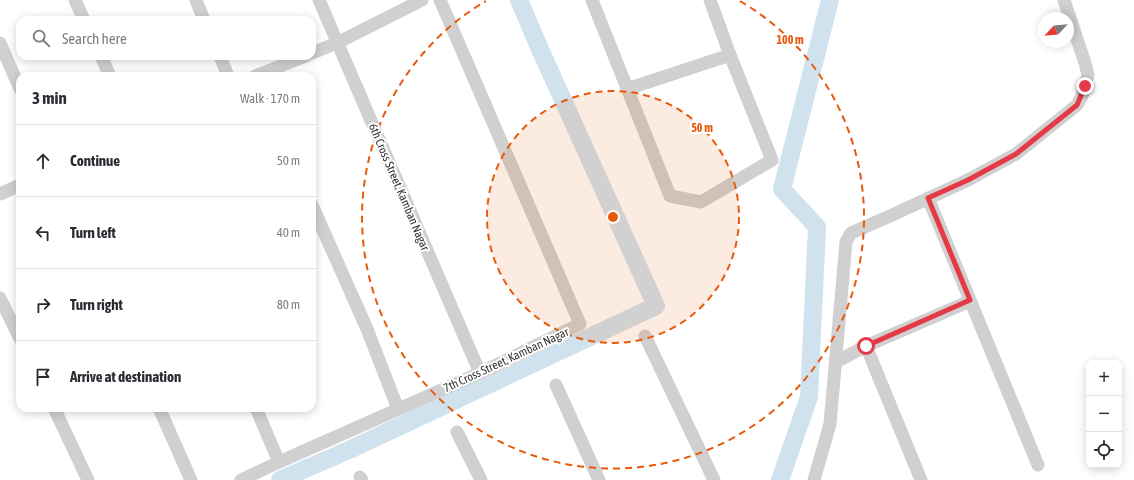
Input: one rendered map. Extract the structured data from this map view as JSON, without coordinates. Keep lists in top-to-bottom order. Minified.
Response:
{"streets":{"street":["6th Cross Street, Kamban Nagar","7th Cross Street, Kamban Nagar"]},"crossings":[["6th Cross Street, Kamban Nagar","7th Cross Street, Kamban Nagar"]],"north":"bottom left","page":{"search":"Search here","heading":["3 min","Walk · 170 m"],"list":[["Continue","50 m"],["Turn left","40 m"],["Turn right","80 m"],"Arrive at destination"],"map_buttons":["+","−"]},"rings":["100 m","50 m"]}
